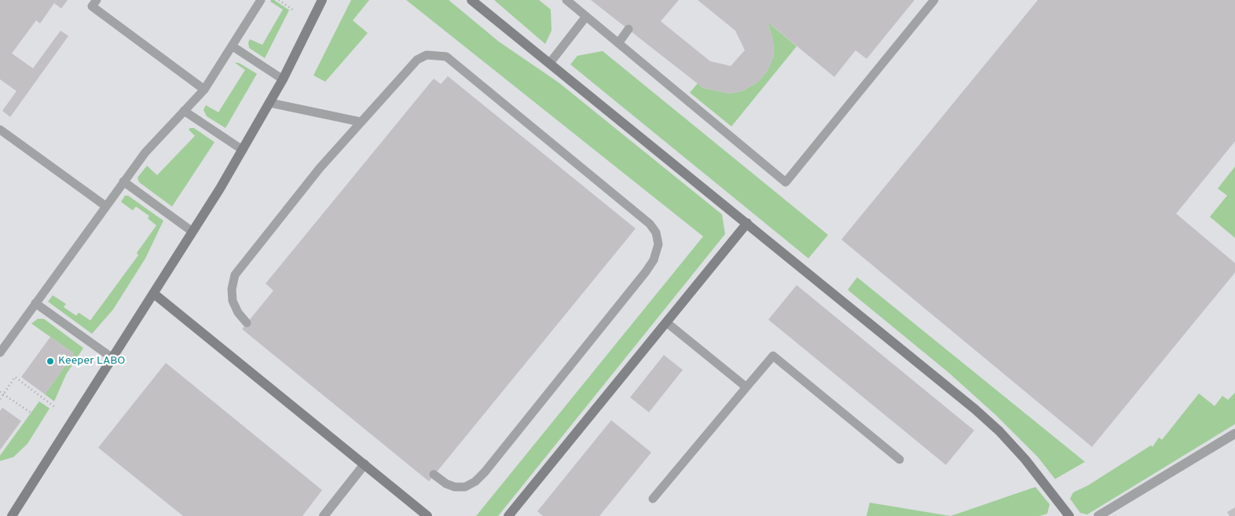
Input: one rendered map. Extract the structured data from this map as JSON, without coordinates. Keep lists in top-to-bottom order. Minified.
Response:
{"places":["Keeper LABO"]}
